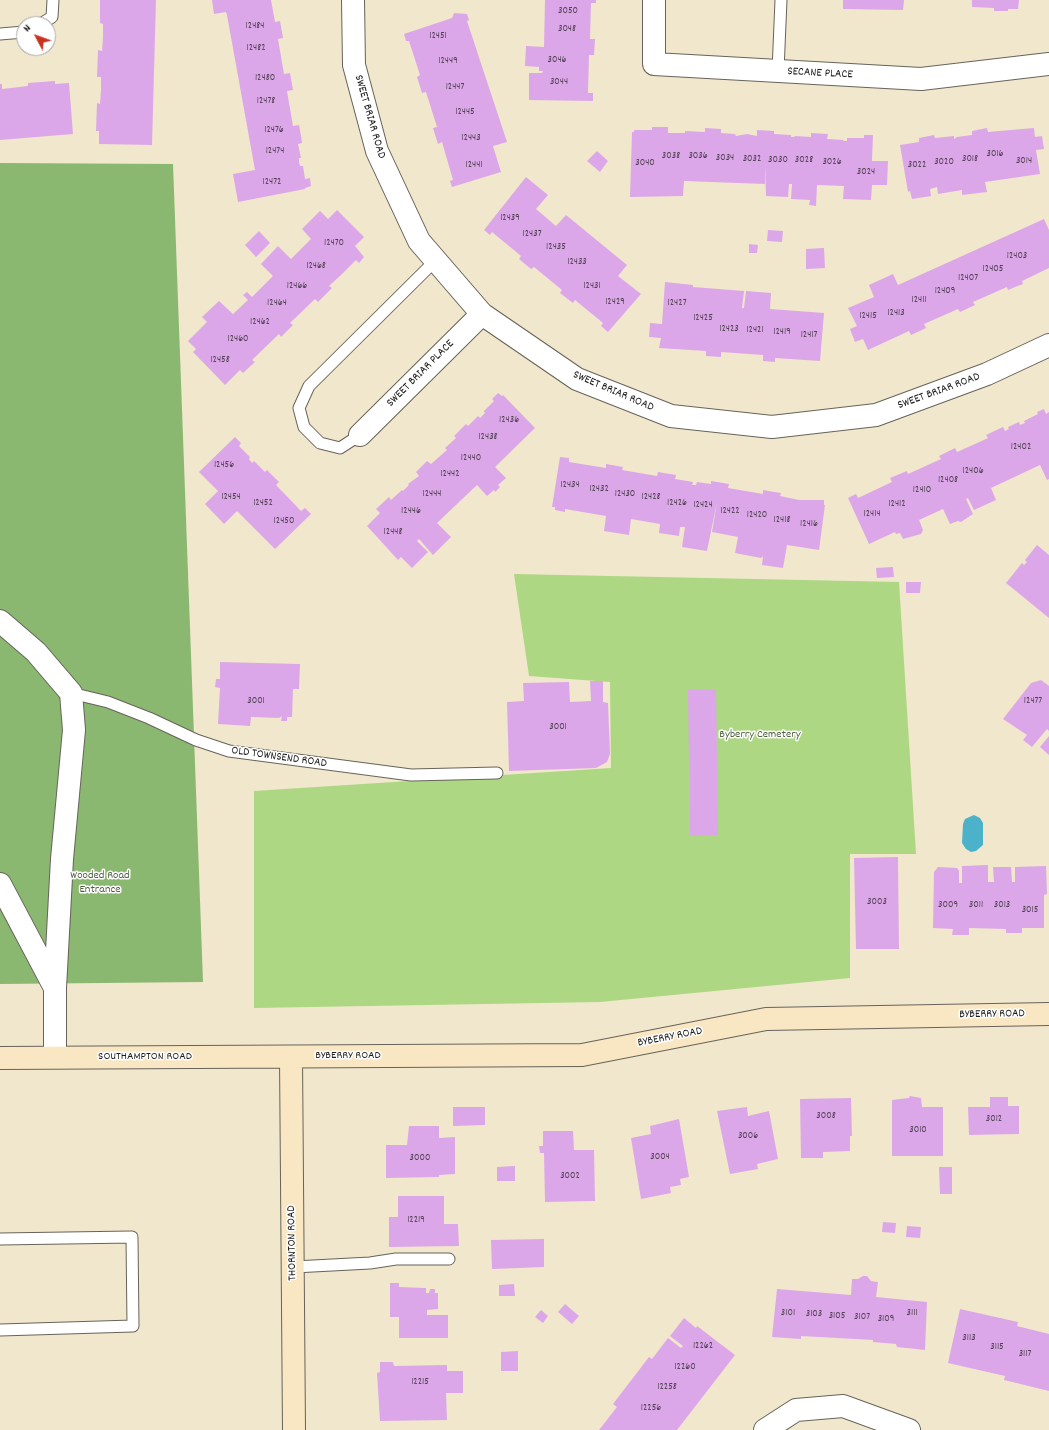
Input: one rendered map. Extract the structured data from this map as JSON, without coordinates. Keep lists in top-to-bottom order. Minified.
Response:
{"streets":{"street":["SECANE PLACE","SWEET BRIAR ROAD","SWEET BRIAR PLACE","BYBERRY ROAD","SOUTHAMPTON ROAD","THORNTON ROAD"],"lane":["OLD TOWNSEND ROAD"]},"crossings":[["SWEET BRIAR ROAD","SWEET BRIAR PLACE"],["BYBERRY ROAD","SOUTHAMPTON ROAD"],["BYBERRY ROAD","THORNTON ROAD"],["SOUTHAMPTON ROAD","THORNTON ROAD"]],"parks":["Byberry Cemetery","Wooded Road Entrance"],"house_numbers":["3050","12484","3048","12451","12482","3046","12449","12480","3044","12447","12478","12445","12476","12443","12474","3016","3038","3036","3034","3032","3018","3030","3028","3014","3026","3020","3040","12441","3022","3024","12472","12439","12437","12470","12435","12403","12433","12468","12405","12407","12466","12431","12409","12411","12429","12464","12427","12413","12415","12425","12462","12423","12421","12419","12417","12460","12458","12436","12438","12402","12440","12456","12406","12442","12408","12434","12432","12410","12444","12430","12454","12428","12452","12426","12412","12424","12446","12422","12414","12420","12418","12450","12416","12448","3001","12477","3001","3003","3009","3011","3013","3015","3008","3012","3010","3006","3004","3000","3002","12219","3101","3111","3103","3105","3107","3109","3113","12262","3115","3117","12260","12215","12258","12256"],"north":"top left"}
